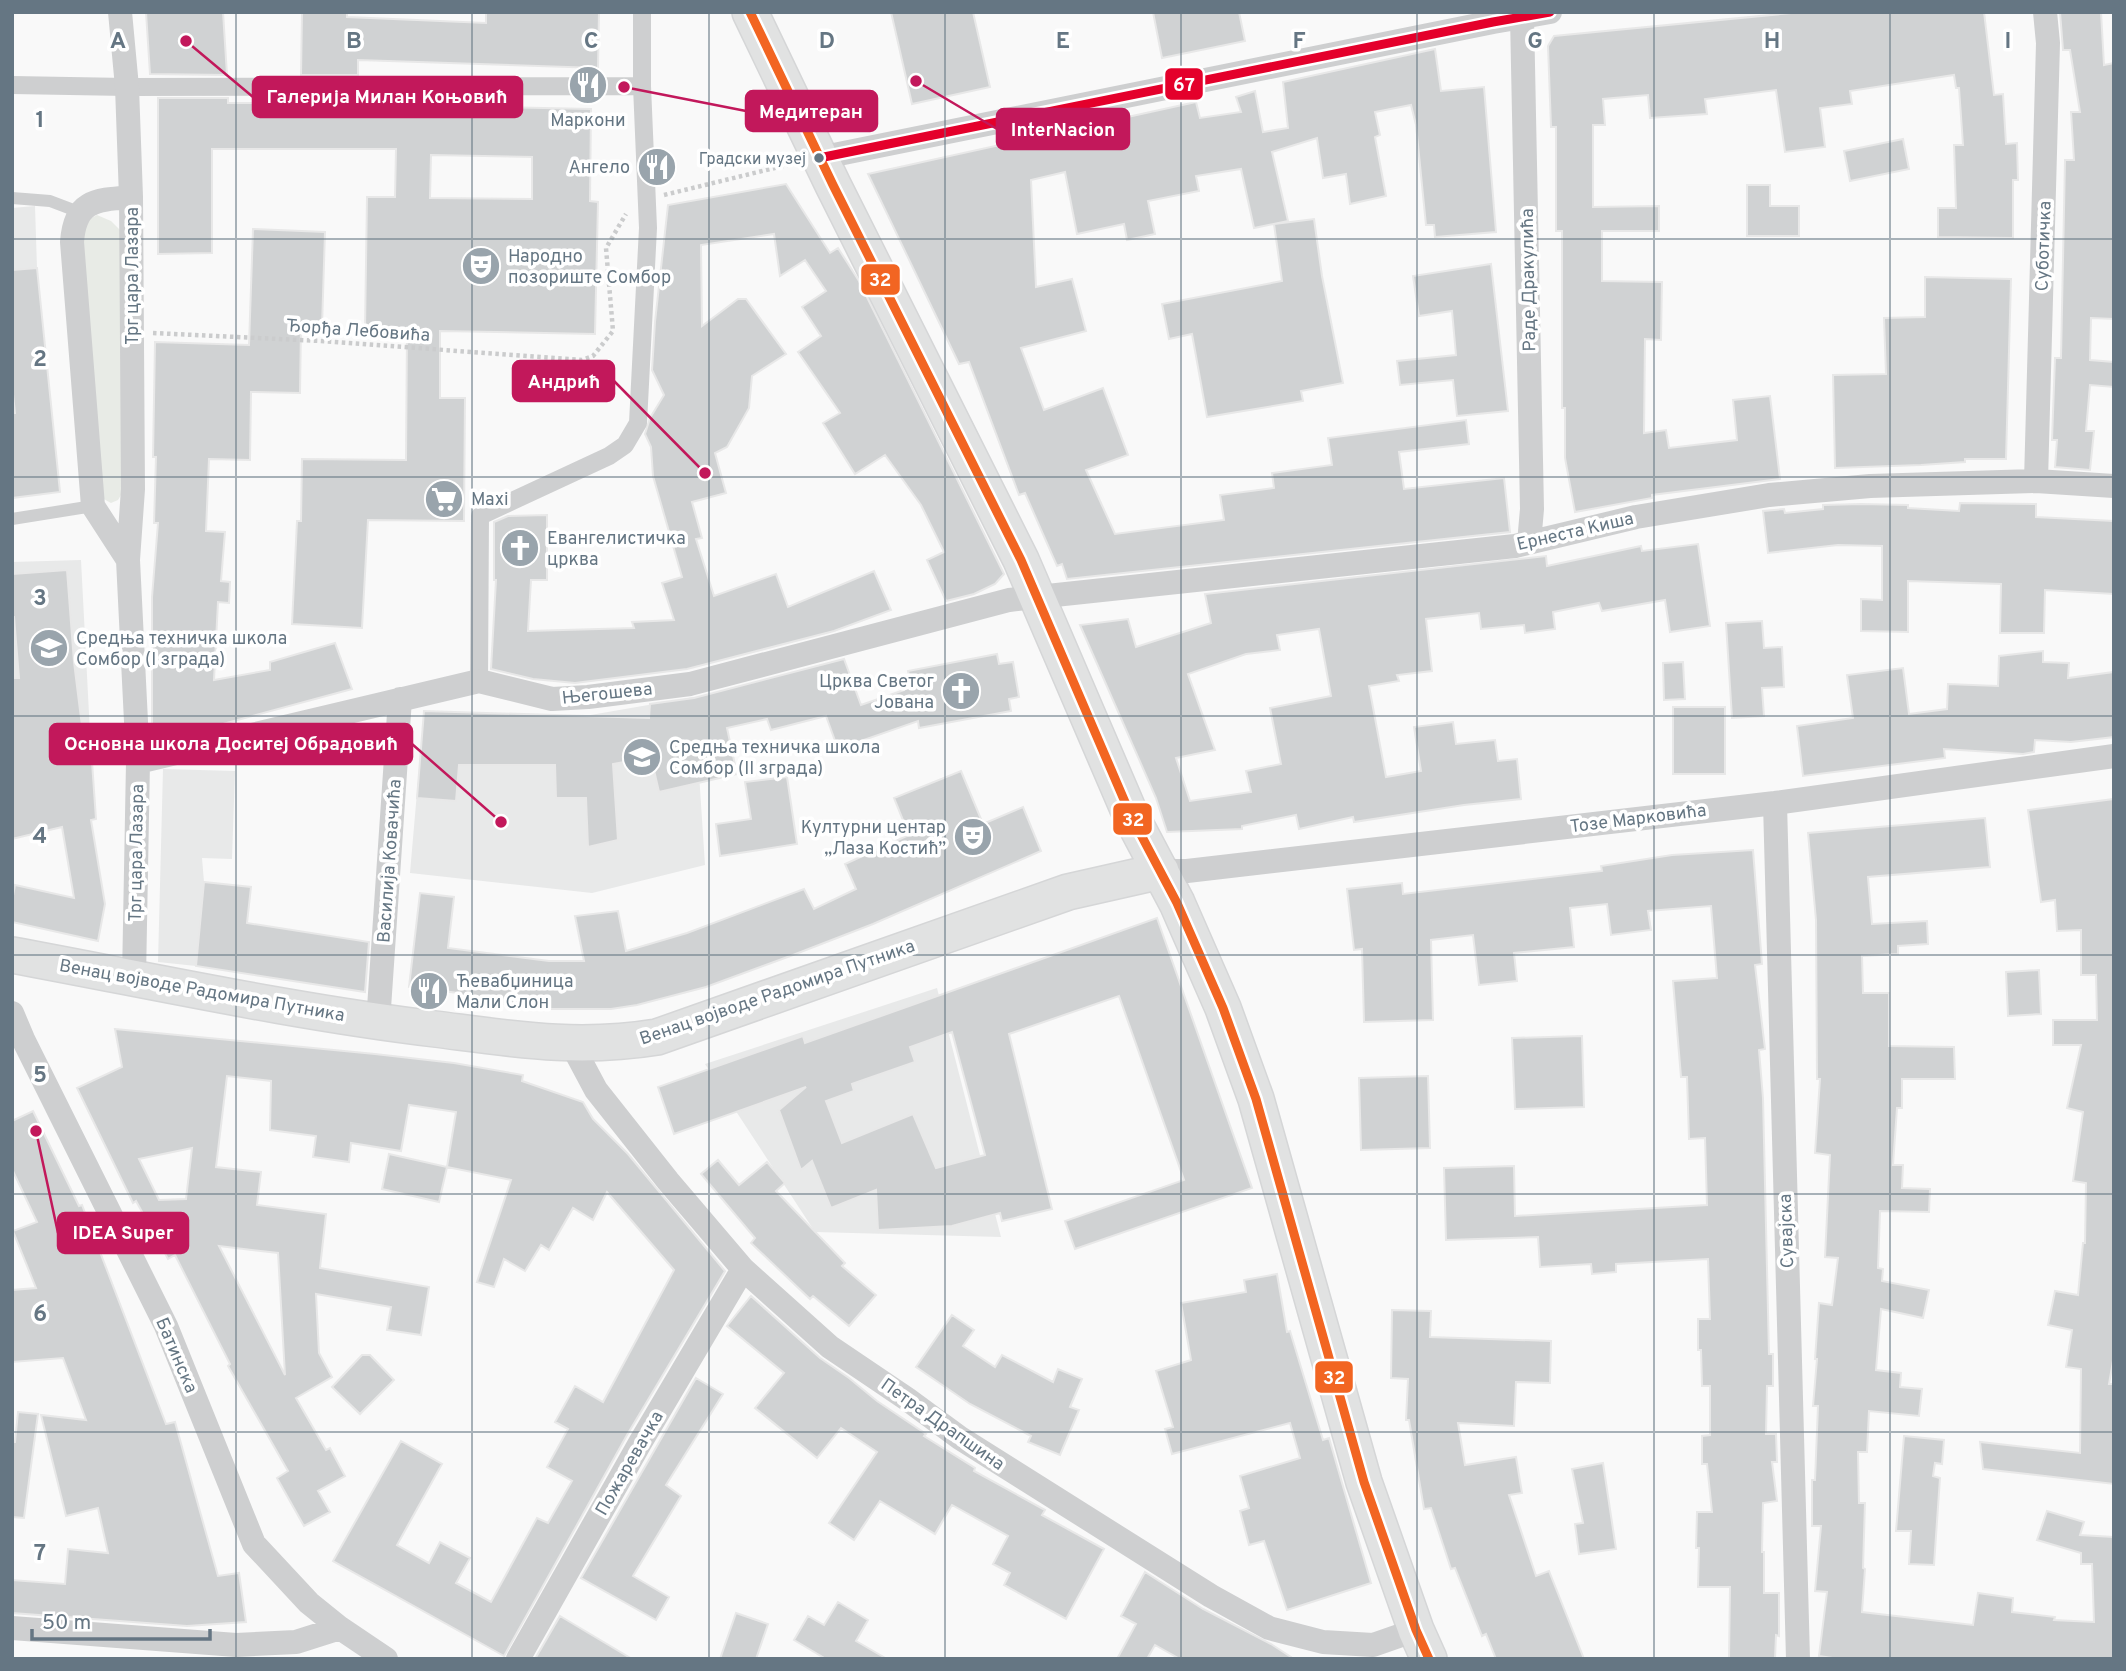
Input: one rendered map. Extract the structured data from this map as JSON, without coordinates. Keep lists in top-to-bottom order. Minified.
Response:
{"streets":{"main road":["Венац војводе Радомира Путника"],"street":["Суботичка","Трг цара Лазара","Раде Дракулића","Ернеста Киша","Његошева","Тозе Марковића","Василија Ковачића","Сувајска","Батинска","Петра Драпшина","Пожаревачка"],"path":["Ђорђа Лебовића"]},"crossings":[["Суботичка","Ернеста Киша"],["Трг цара Лазара","Ђорђа Лебовића"],["Трг цара Лазара","Његошева"],["Трг цара Лазара","Венац војводе Радомира Путника"],["Раде Дракулића","Ернеста Киша"],["Ернеста Киша","Његошева"],["Његошева","Василија Ковачића"],["Тозе Марковића","Венац војводе Радомира Путника"],["Тозе Марковића","Сувајска"],["Василија Ковачића","Венац војводе Радомира Путника"],["Венац војводе Радомира Путника","Петра Драпшина"],["Петра Драпшина","Пожаревачка"]],"places":{"other":["Галерија Милан Коњовић","InterNacion","Медитеран","Градски музеј","Андрић","Основна школа Доситеј Обрадовић","IDEA Super"],"restaurant":["Маркони","Ангело","Ћевабџиница Мали Слон"],"theatre":["Народно позориште Сомбор","Културни центар „Лаза Костић”"],"supermarket":["Maxi"],"church":["Евангелистичка црква","Црква Светог Јована"],"school or university":["Средња техничка школа Сомбор (I зграда)","Средња техничка школа Сомбор (II зграда)"]},"lines":["transit line 32","transit line 67"],"scale_bar":"50 m","grid":{"columns":["A","B","C","D","E","F","G","H","I"],"rows":["1","2","3","4","5","6","7"]}}
